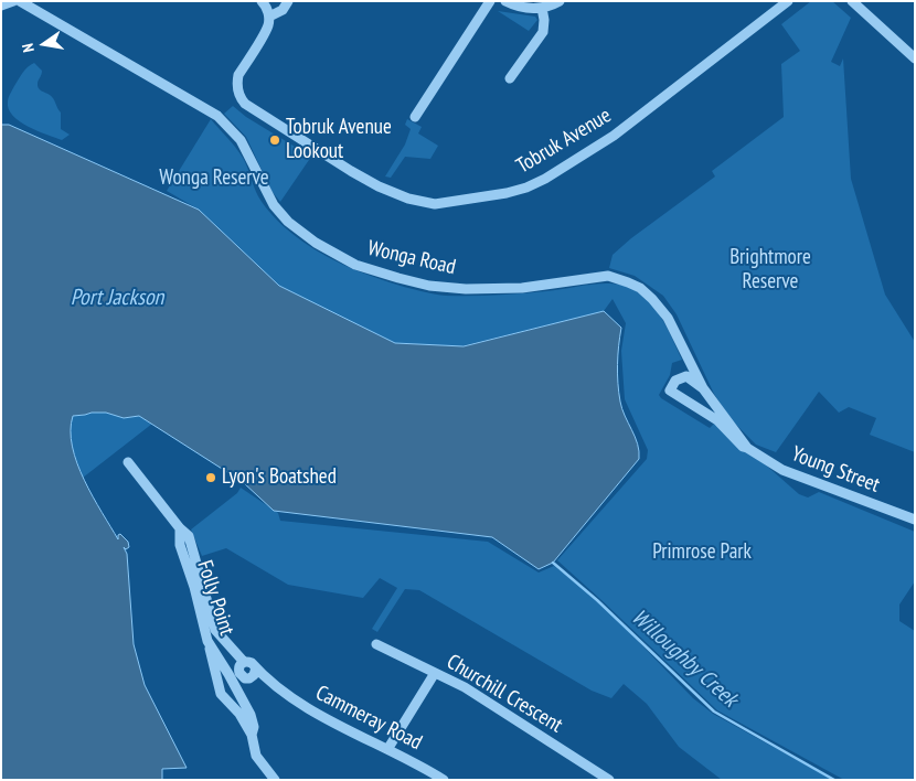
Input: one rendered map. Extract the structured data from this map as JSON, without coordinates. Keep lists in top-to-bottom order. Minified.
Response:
{"streets":{"street":["Tobruk Avenue","Wonga Road","Young Street","Folly Point","Churchill Crescent","Cammeray Road"]},"crossings":[["Wonga Road","Young Street"],["Folly Point","Cammeray Road"]],"water":["Port Jackson","Willoughby Creek"],"parks":["Wonga Reserve","Brightmore Reserve","Primrose Park"],"places":["Tobruk Avenue Lookout","Lyon's Boatshed"],"north":"left"}
